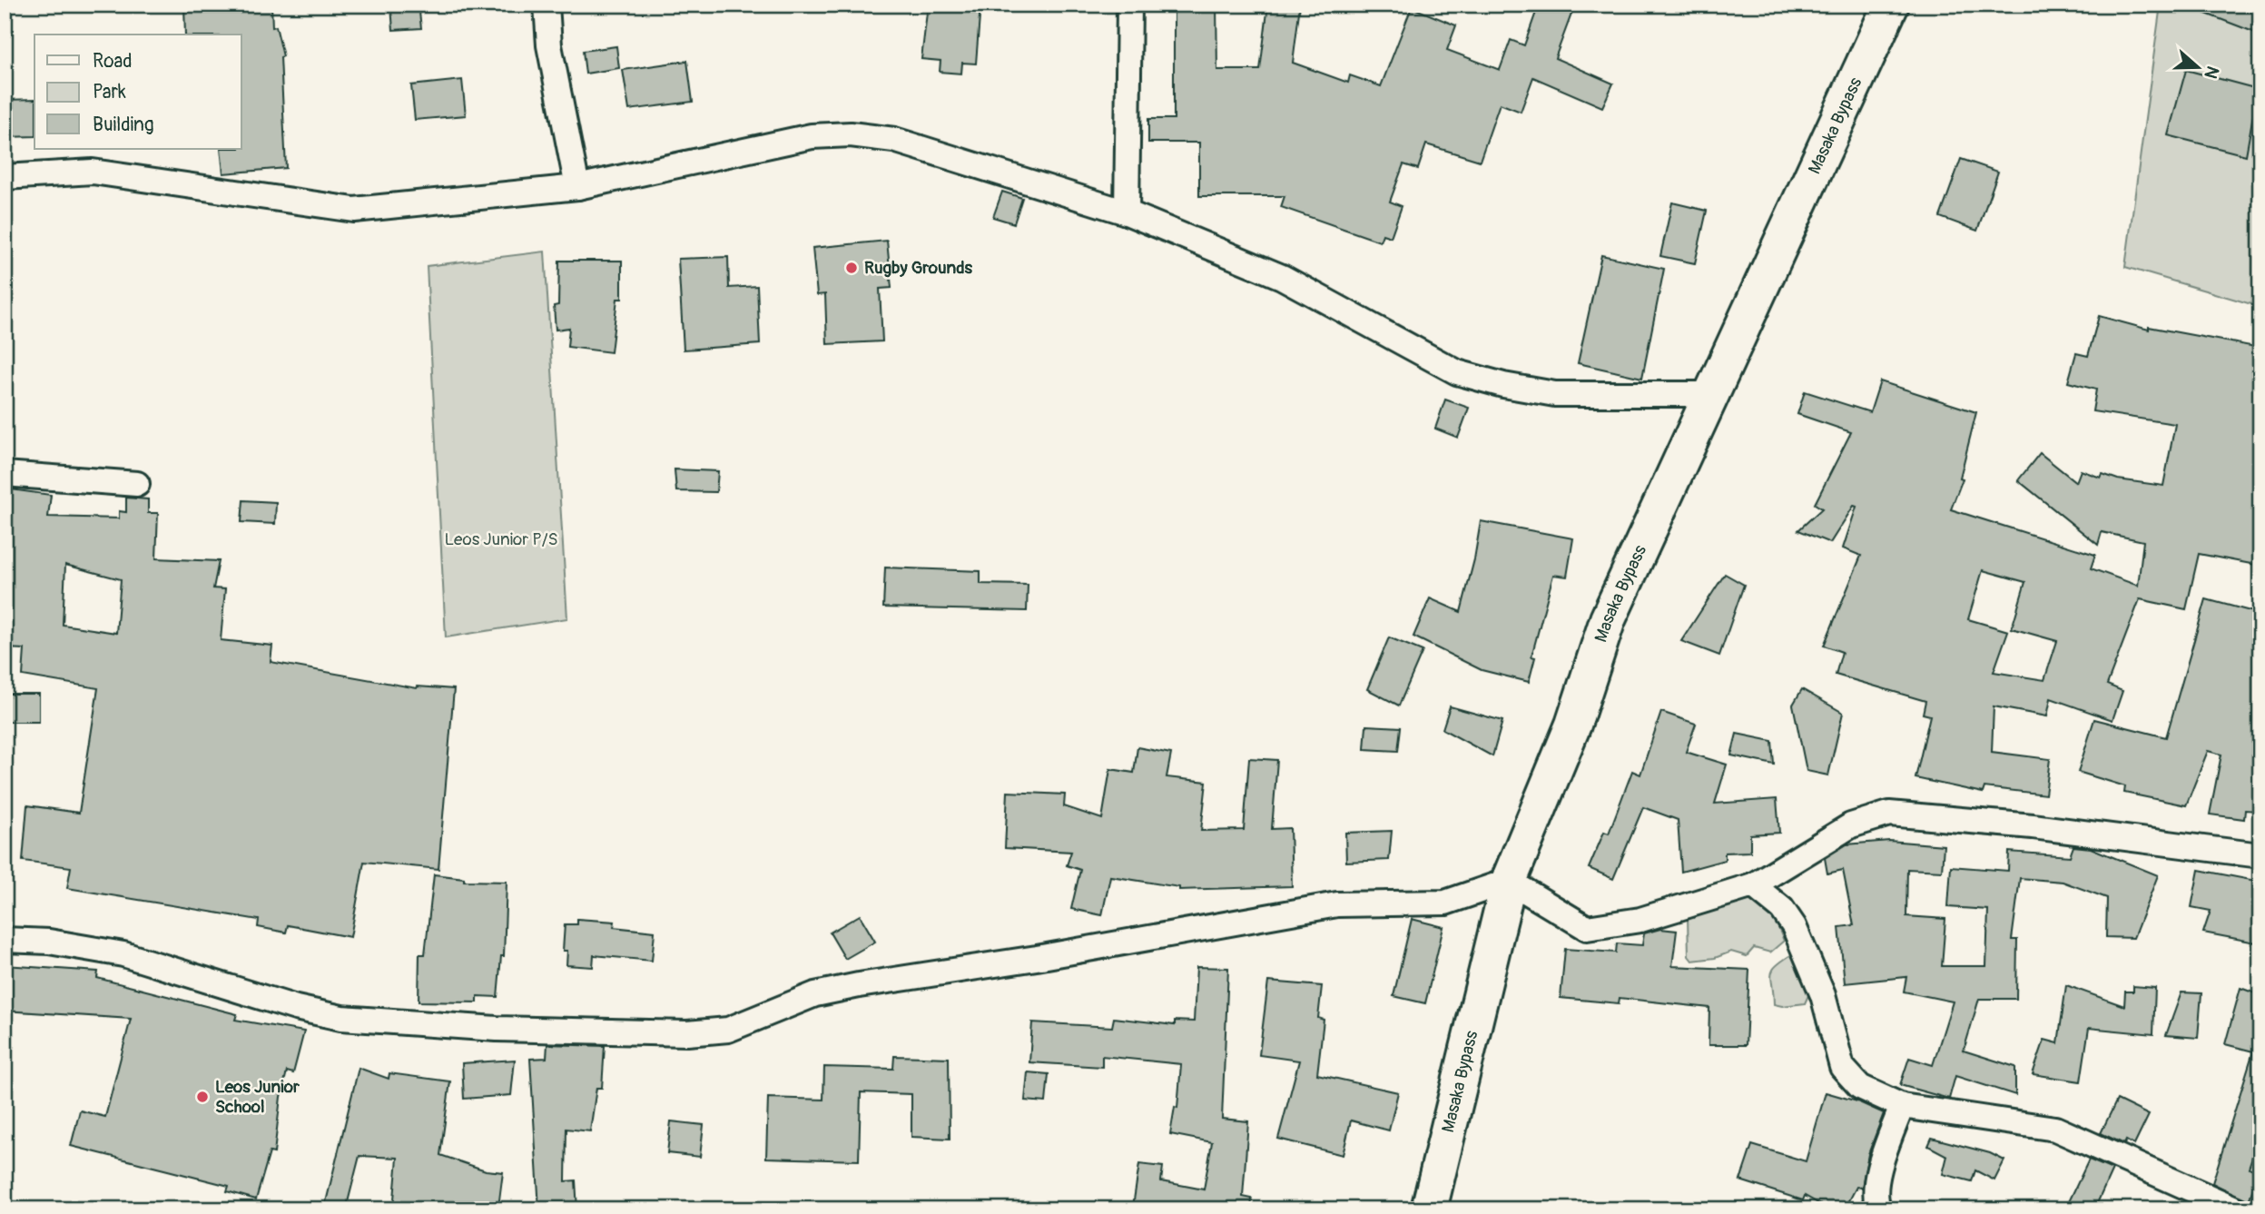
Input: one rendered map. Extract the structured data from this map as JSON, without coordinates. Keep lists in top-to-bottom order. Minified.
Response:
{"streets":{"highway":["Masaka Bypass"]},"parks":["Leos Junior P/S"],"places":["Rugby Grounds","Leos Junior School"],"legend":["Road","Park","Building"],"north":"right"}
